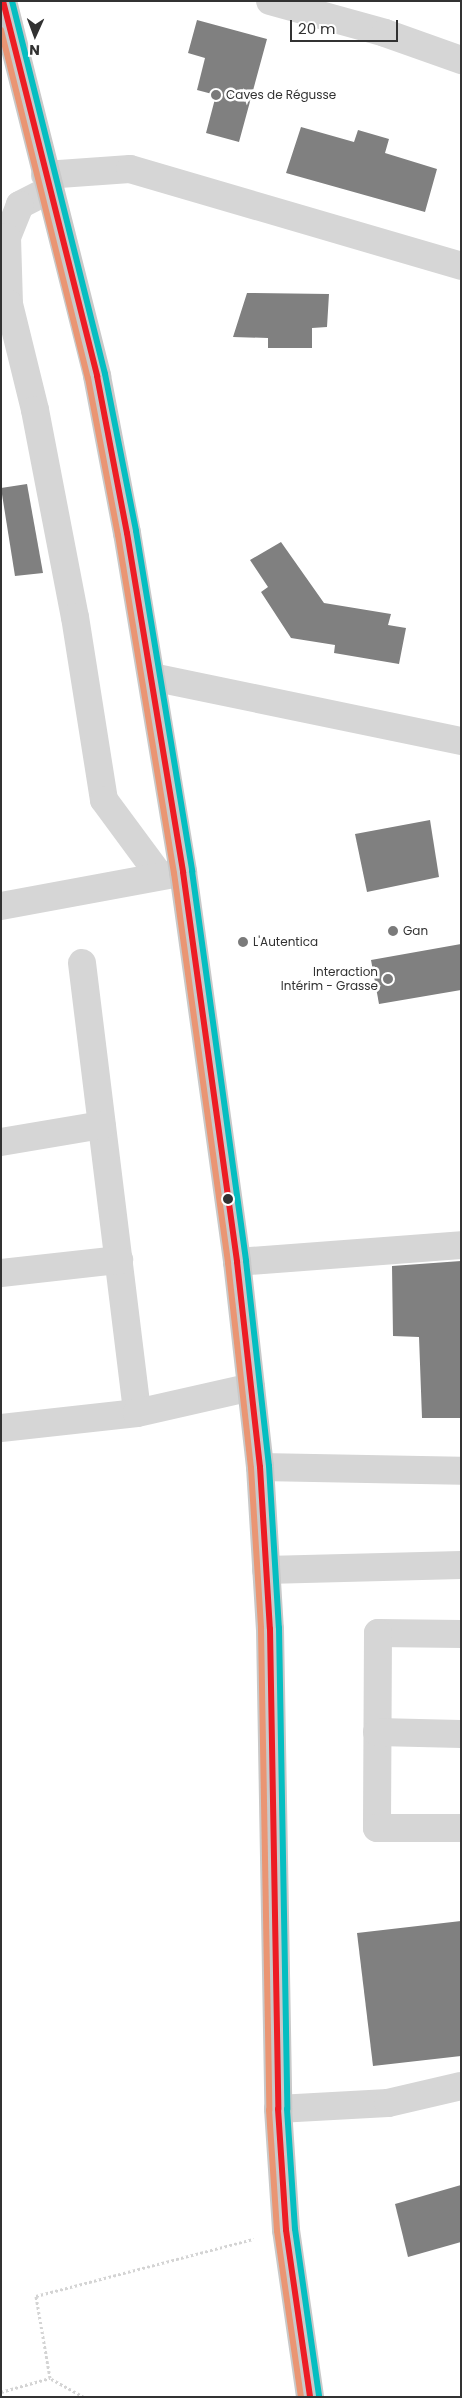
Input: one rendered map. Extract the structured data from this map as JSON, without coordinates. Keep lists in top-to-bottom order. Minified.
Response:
{"places":["Caves de Régusse","Gan","L'Autentica","Interaction Intérim - Grasse"],"scale_bar":"20 m","north":"bottom"}
